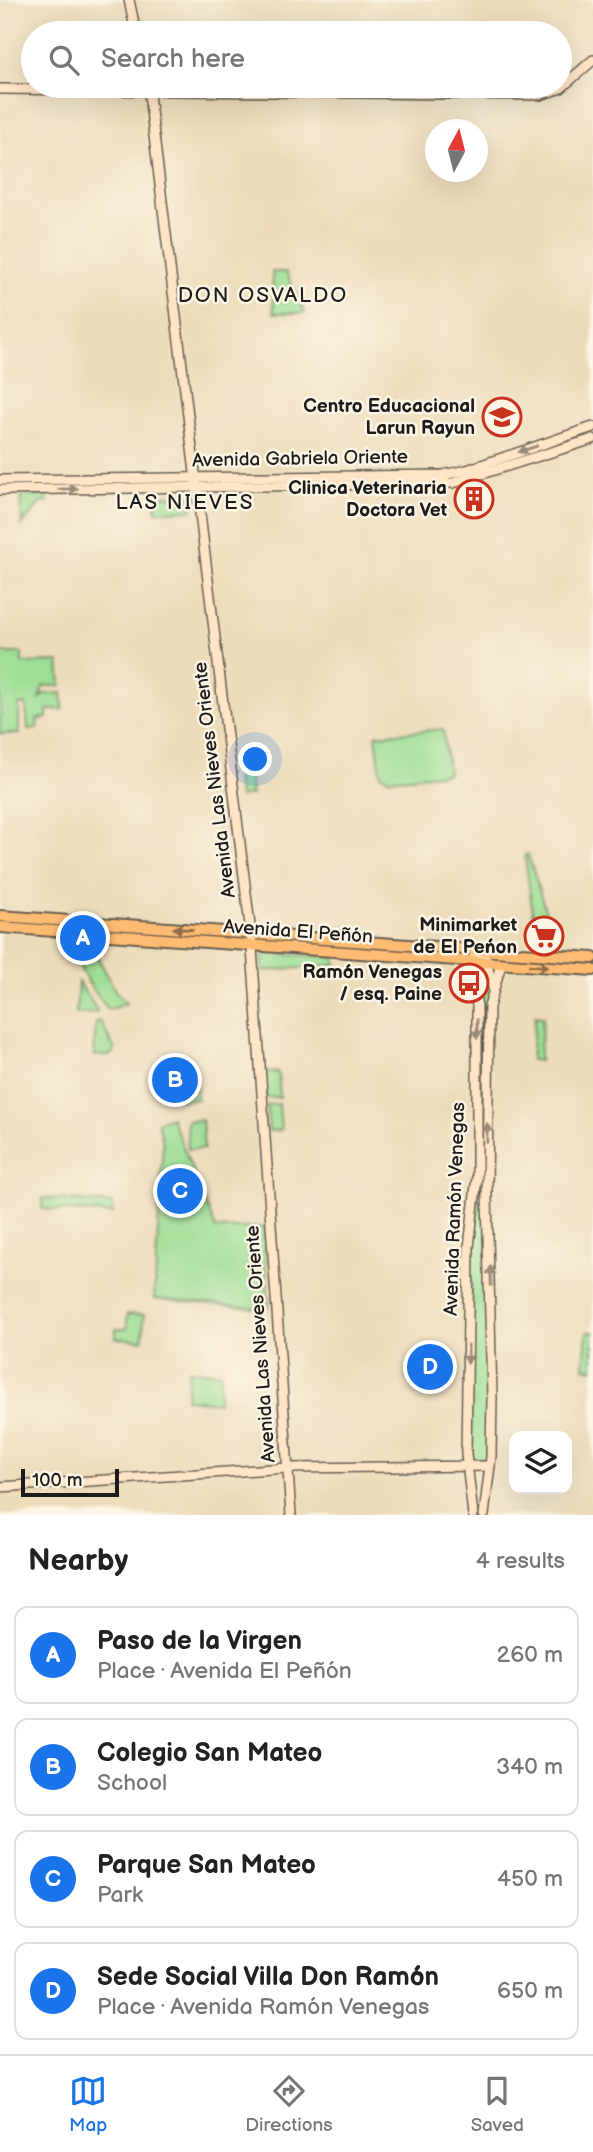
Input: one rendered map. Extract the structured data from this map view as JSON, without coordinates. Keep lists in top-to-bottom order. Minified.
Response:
{"streets":{"main road":["Avenida El Peñón"],"street":["Avenida Gabriela Oriente","Avenida Las Nieves Oriente","Avenida Ramón Venegas"]},"crossings":[["Avenida Gabriela Oriente","Avenida Las Nieves Oriente"],["Avenida Las Nieves Oriente","Avenida El Peñón"],["Avenida El Peñón","Avenida Ramón Venegas"]],"districts":["DON OSVALDO","LAS NIEVES"],"places":{"school or university":["Centro Educacional Larun Rayun"],"building":["Clinica Veterinaria Doctora Vet"],"supermarket":["Minimarket de El Peńon"],"bus stop":["Ramón Venegas / esq. Paine"]},"scale_bar":"100 m","north":"top","page":{"search":"Search here","pins":["A","B","C","D"],"scale":"100 m","heading":["Nearby","4 results"],"list":[{"mark":"A","name":"Paso de la Virgen","note":"Place · Avenida El Peñón","value":"260 m"},{"mark":"B","name":"Colegio San Mateo","note":"School","value":"340 m"},{"mark":"C","name":"Parque San Mateo","note":"Park","value":"450 m"},{"mark":"D","name":"Sede Social Villa Don Ramón","note":"Place · Avenida Ramón Venegas","value":"650 m"}],"nav":["Map","Directions","Saved"]}}
